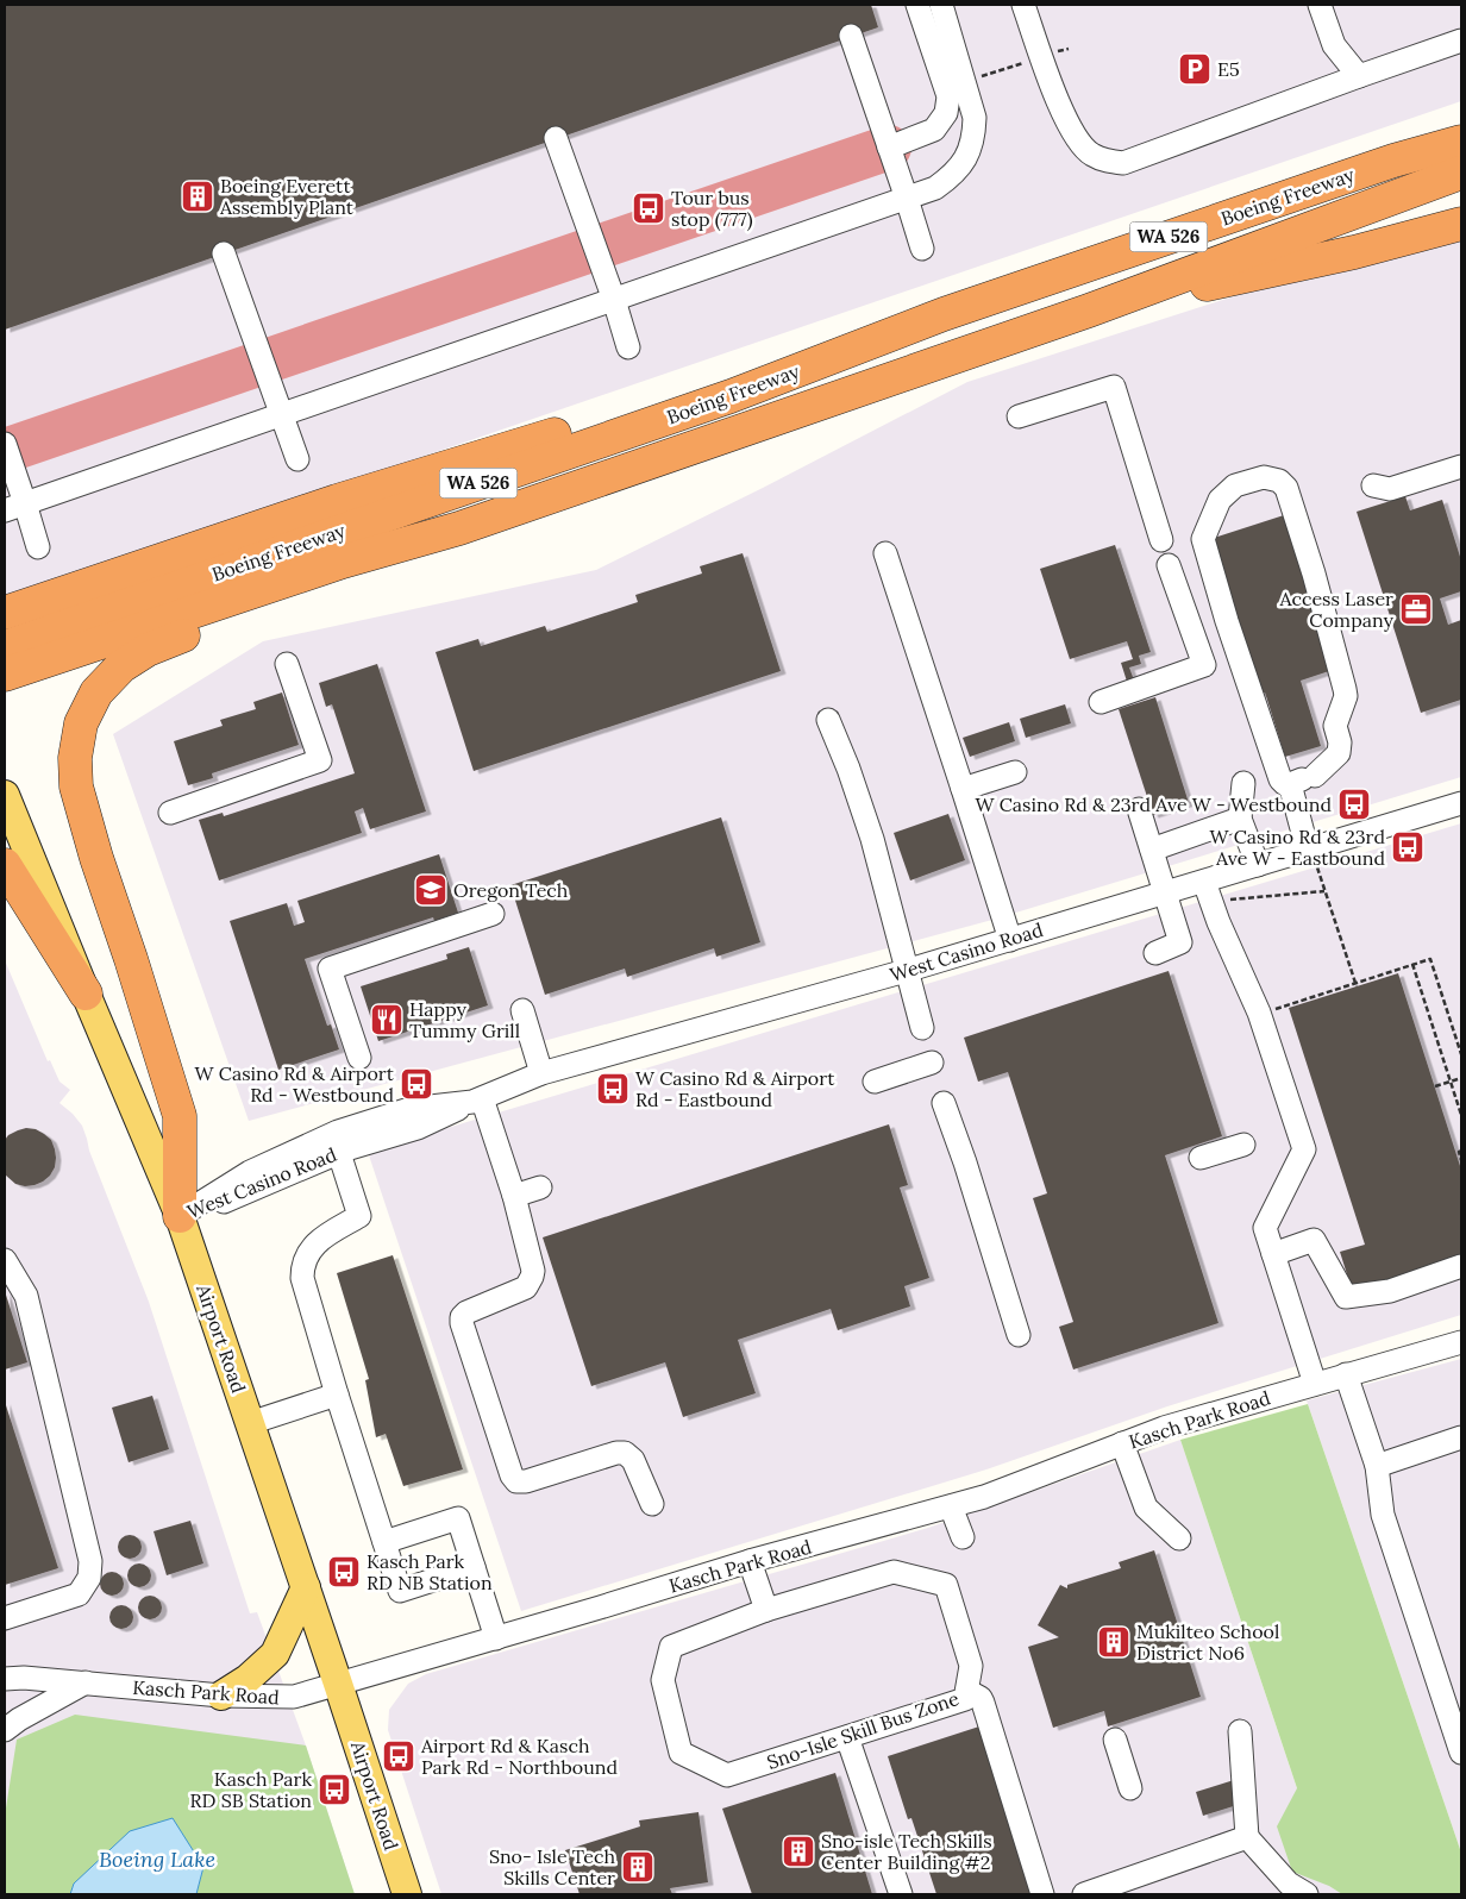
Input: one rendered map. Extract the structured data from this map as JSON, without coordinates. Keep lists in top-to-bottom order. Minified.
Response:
{"streets":{"highway":["Boeing Freeway","WA 526"],"main road":["Airport Road"],"street":["West Casino Road","Kasch Park Road","Sno-Isle Skill Bus Zone"]},"crossings":[["West Casino Road","Airport Road"],["Airport Road","Kasch Park Road"]],"water":["Boeing Lake"],"places":{"parking":["E5"],"building":["Boeing Everett Assembly Plant","Mukilteo School District No6","Sno-isle Tech Skills Center Building #2","Sno- Isle Tech Skills Center"],"bus stop":["Tour bus stop (777)","W Casino Rd & 23rd Ave W - Westbound","W Casino Rd & 23rd Ave W - Eastbound","W Casino Rd & Airport Rd - Westbound","W Casino Rd & Airport Rd - Eastbound","Kasch Park RD NB Station","Airport Rd & Kasch Park Rd - Northbound","Kasch Park RD SB Station"],"office":["Access Laser Company"],"school or university":["Oregon Tech"],"restaurant":["Happy Tummy Grill"]}}
